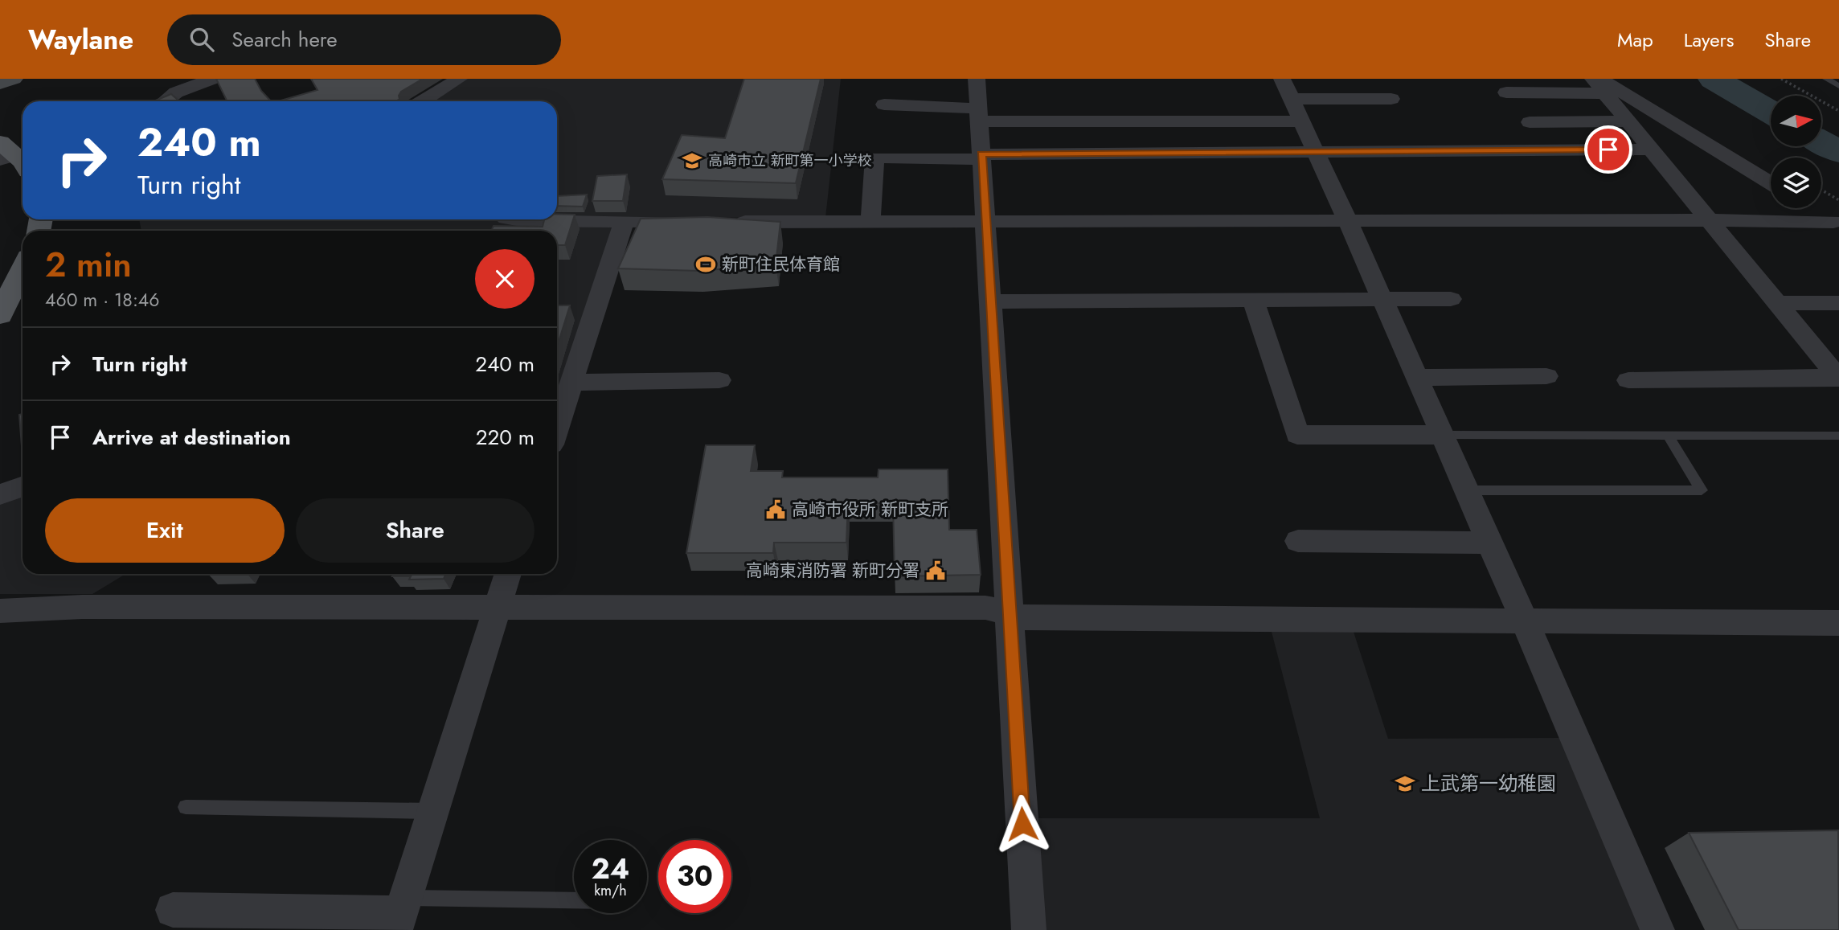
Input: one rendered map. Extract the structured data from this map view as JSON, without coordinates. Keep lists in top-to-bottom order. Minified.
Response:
{"places":{"school or university":["高崎市立 新町第一小学校","上武第一幼稚園"],"sports":["新町住民体育館"],"public building":["高崎市役所 新町支所","高崎東消防署 新町分署"]},"north":"right","page":{"header":"Waylane","search":"Search here","nav":["Map","Layers","Share"],"turn":["240 m","Turn right"],"heading":["2 min","460 m · 18:46"],"list":[{"name":"Turn right","value":"240 m"},{"name":"Arrive at destination","value":"220 m"}],"buttons":["Exit","Share"],"speed":"24 km/h","limit":"30"}}
